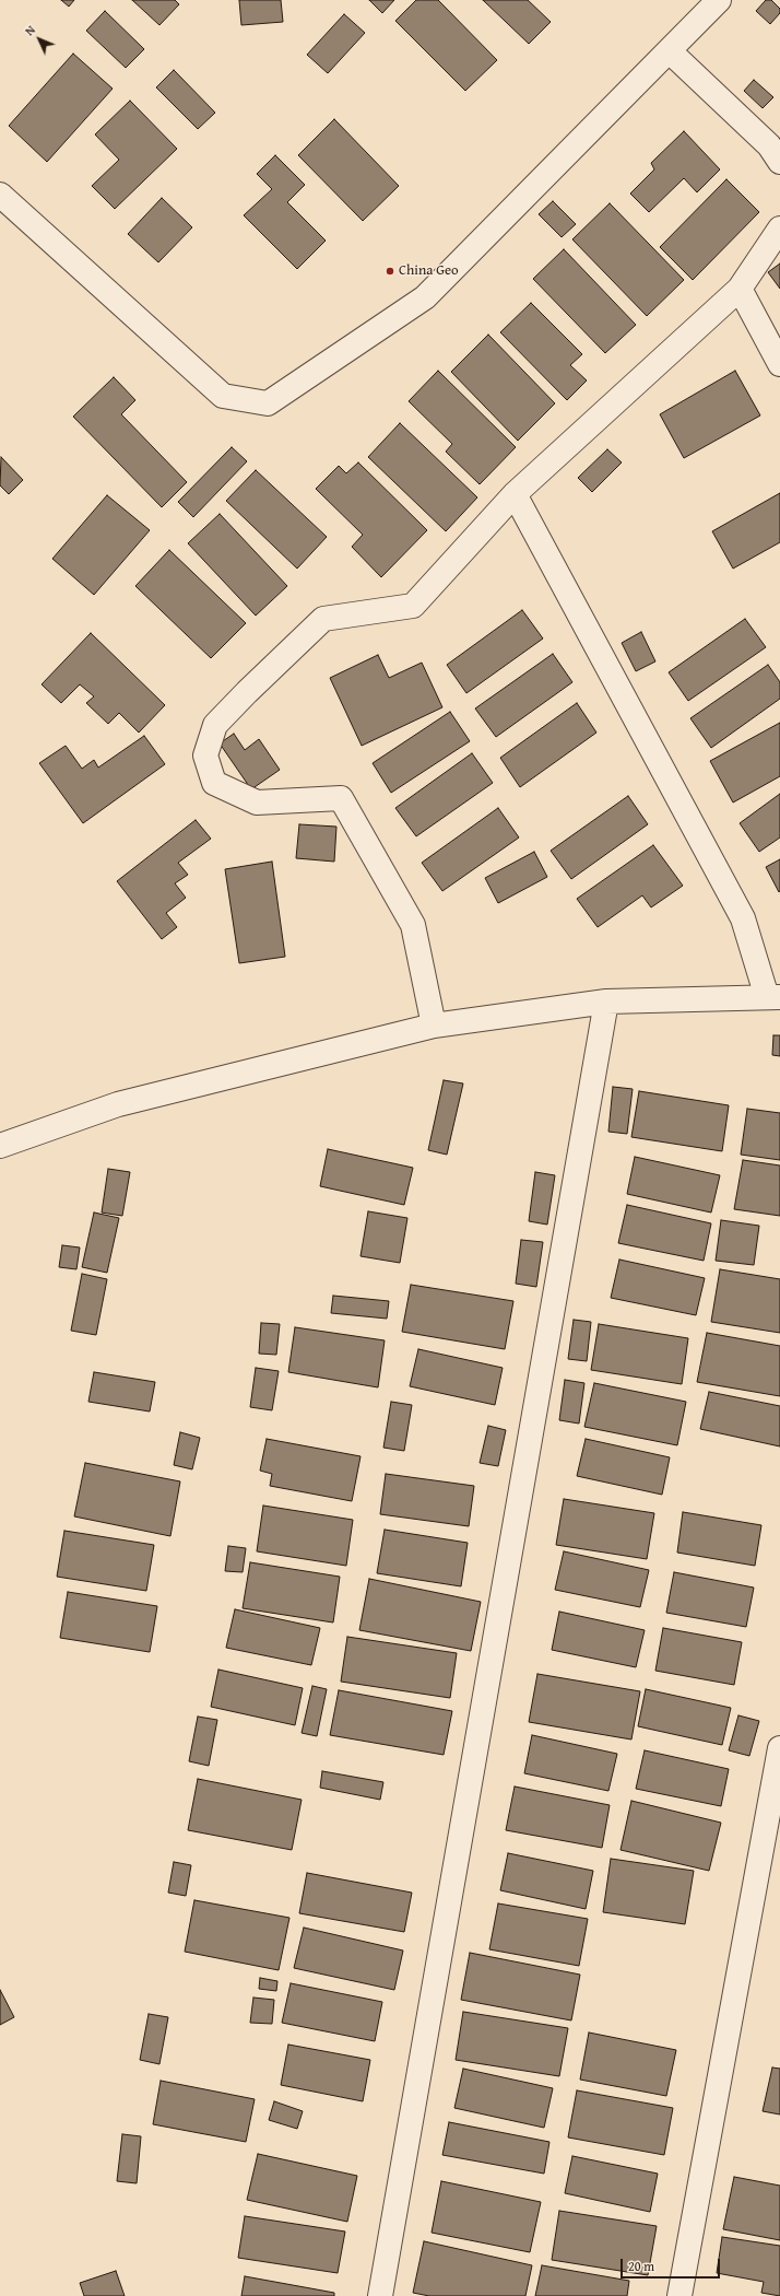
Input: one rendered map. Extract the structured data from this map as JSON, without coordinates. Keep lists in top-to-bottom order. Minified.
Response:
{"places":["China Geo"],"scale_bar":"20 m","north":"top left"}
